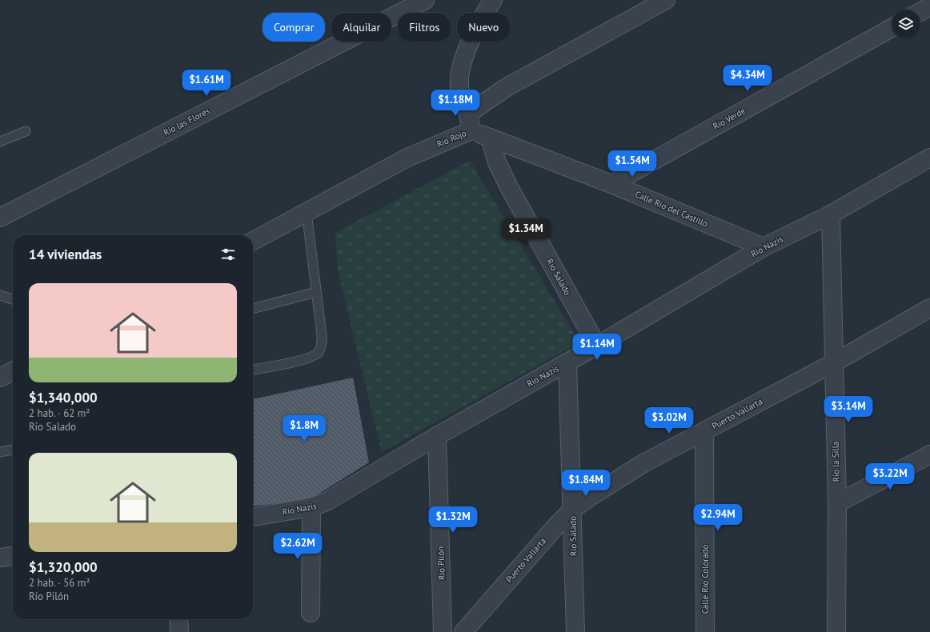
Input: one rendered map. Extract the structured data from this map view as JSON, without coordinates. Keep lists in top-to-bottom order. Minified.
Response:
{"streets":{"street":["Río Verde","Río las Flores","Río Rojo","Calle Río del Castillo","Río Nazis","Río Salado","Puerto Vallarta","Río la Silla","Río Pilón","Calle Río Colorado"]},"crossings":[["Río Verde","Calle Río del Castillo"],["Calle Río del Castillo","Río Nazis"],["Calle Río del Castillo","Río Salado"],["Río Nazis","Río Salado"],["Río Nazis","Río la Silla"],["Río Nazis","Río Pilón"],["Río Salado","Puerto Vallarta"],["Puerto Vallarta","Río la Silla"],["Puerto Vallarta","Calle Río Colorado"]],"page":{"chip":["Comprar","Alquilar","Filtros","Nuevo"],"price":["$4.34M","$1.61M","$1.18M","$1.54M","$1.34M","$1.14M","$3.14M","$3.02M","$1.8M","$3.22M","$1.84M","$2.94M","$1.32M","$2.62M"],"heading":"14 viviendas","list":[{"name":"$1,340,000","note":"2 hab. · 62 m² · Río Salado"},{"name":"$1,320,000","note":"2 hab. · 56 m² · Río Pilón"}]}}
